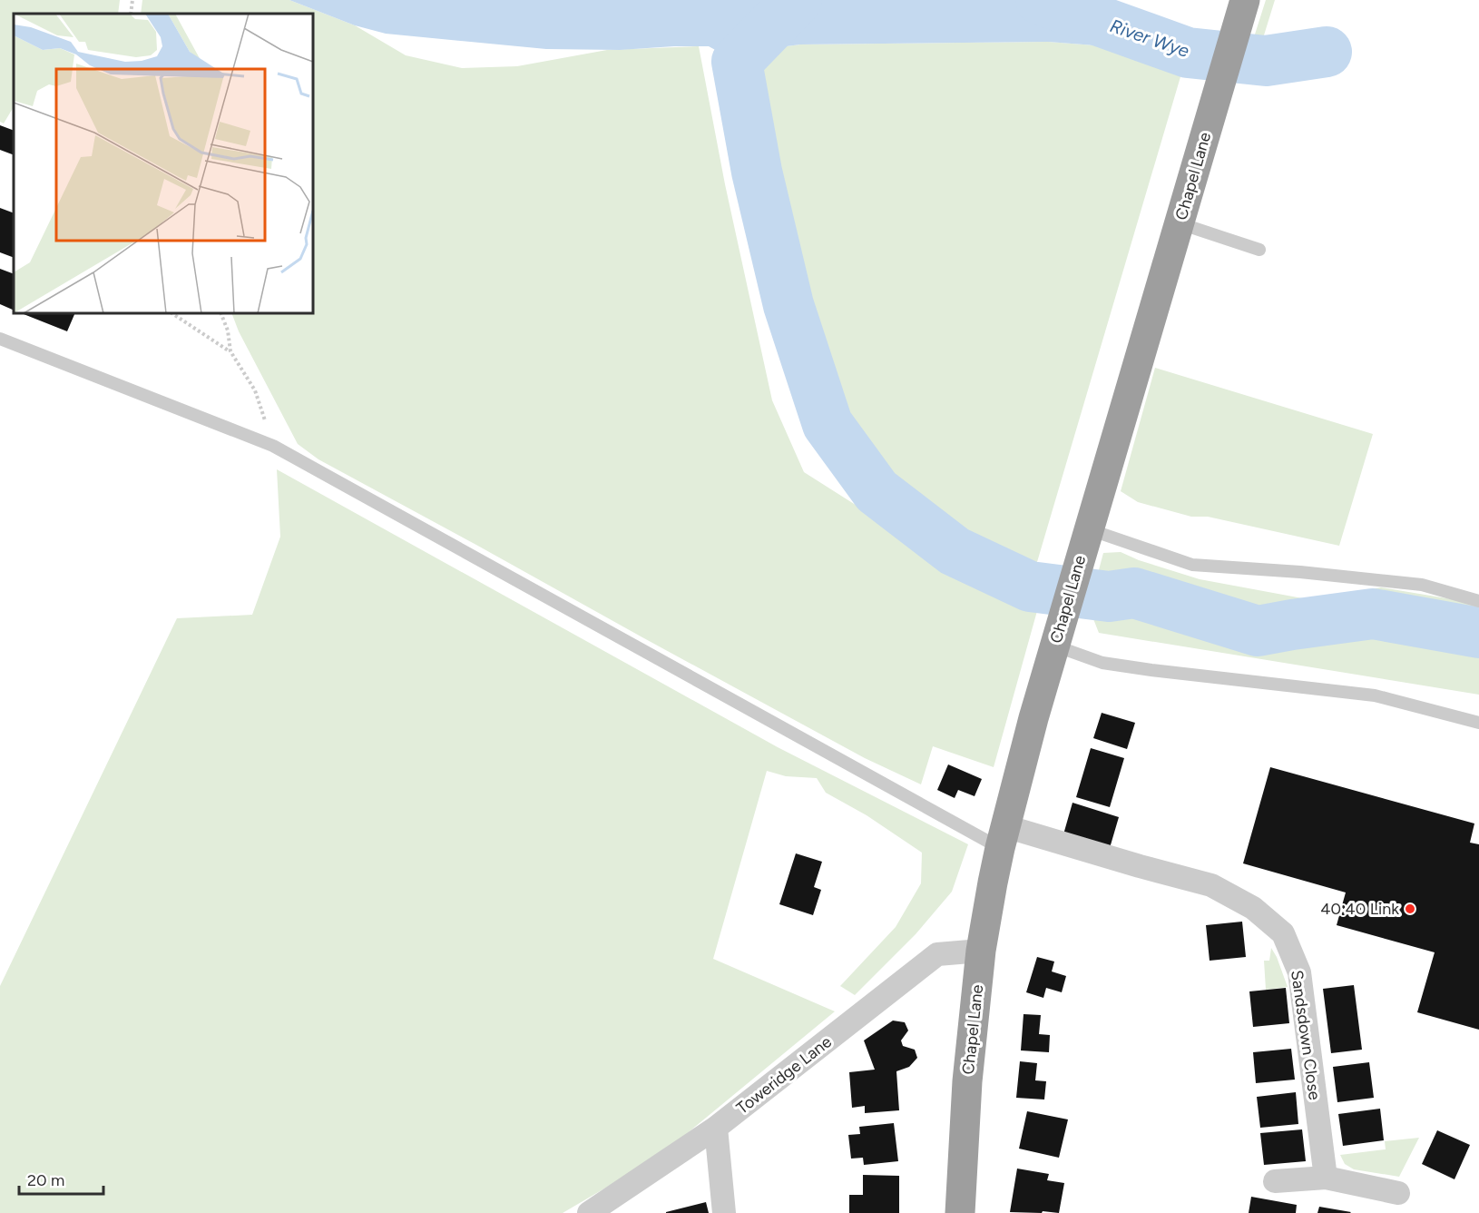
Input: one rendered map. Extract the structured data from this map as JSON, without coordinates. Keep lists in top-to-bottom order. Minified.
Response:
{"streets":{"highway":["Chapel Lane"],"street":["Sandsdown Close","Toweridge Lane"]},"crossings":[["Chapel Lane","Sandsdown Close"],["Chapel Lane","Toweridge Lane"]],"water":["River Wye"],"places":["40:40 Link"],"scale_bar":"20 m"}
